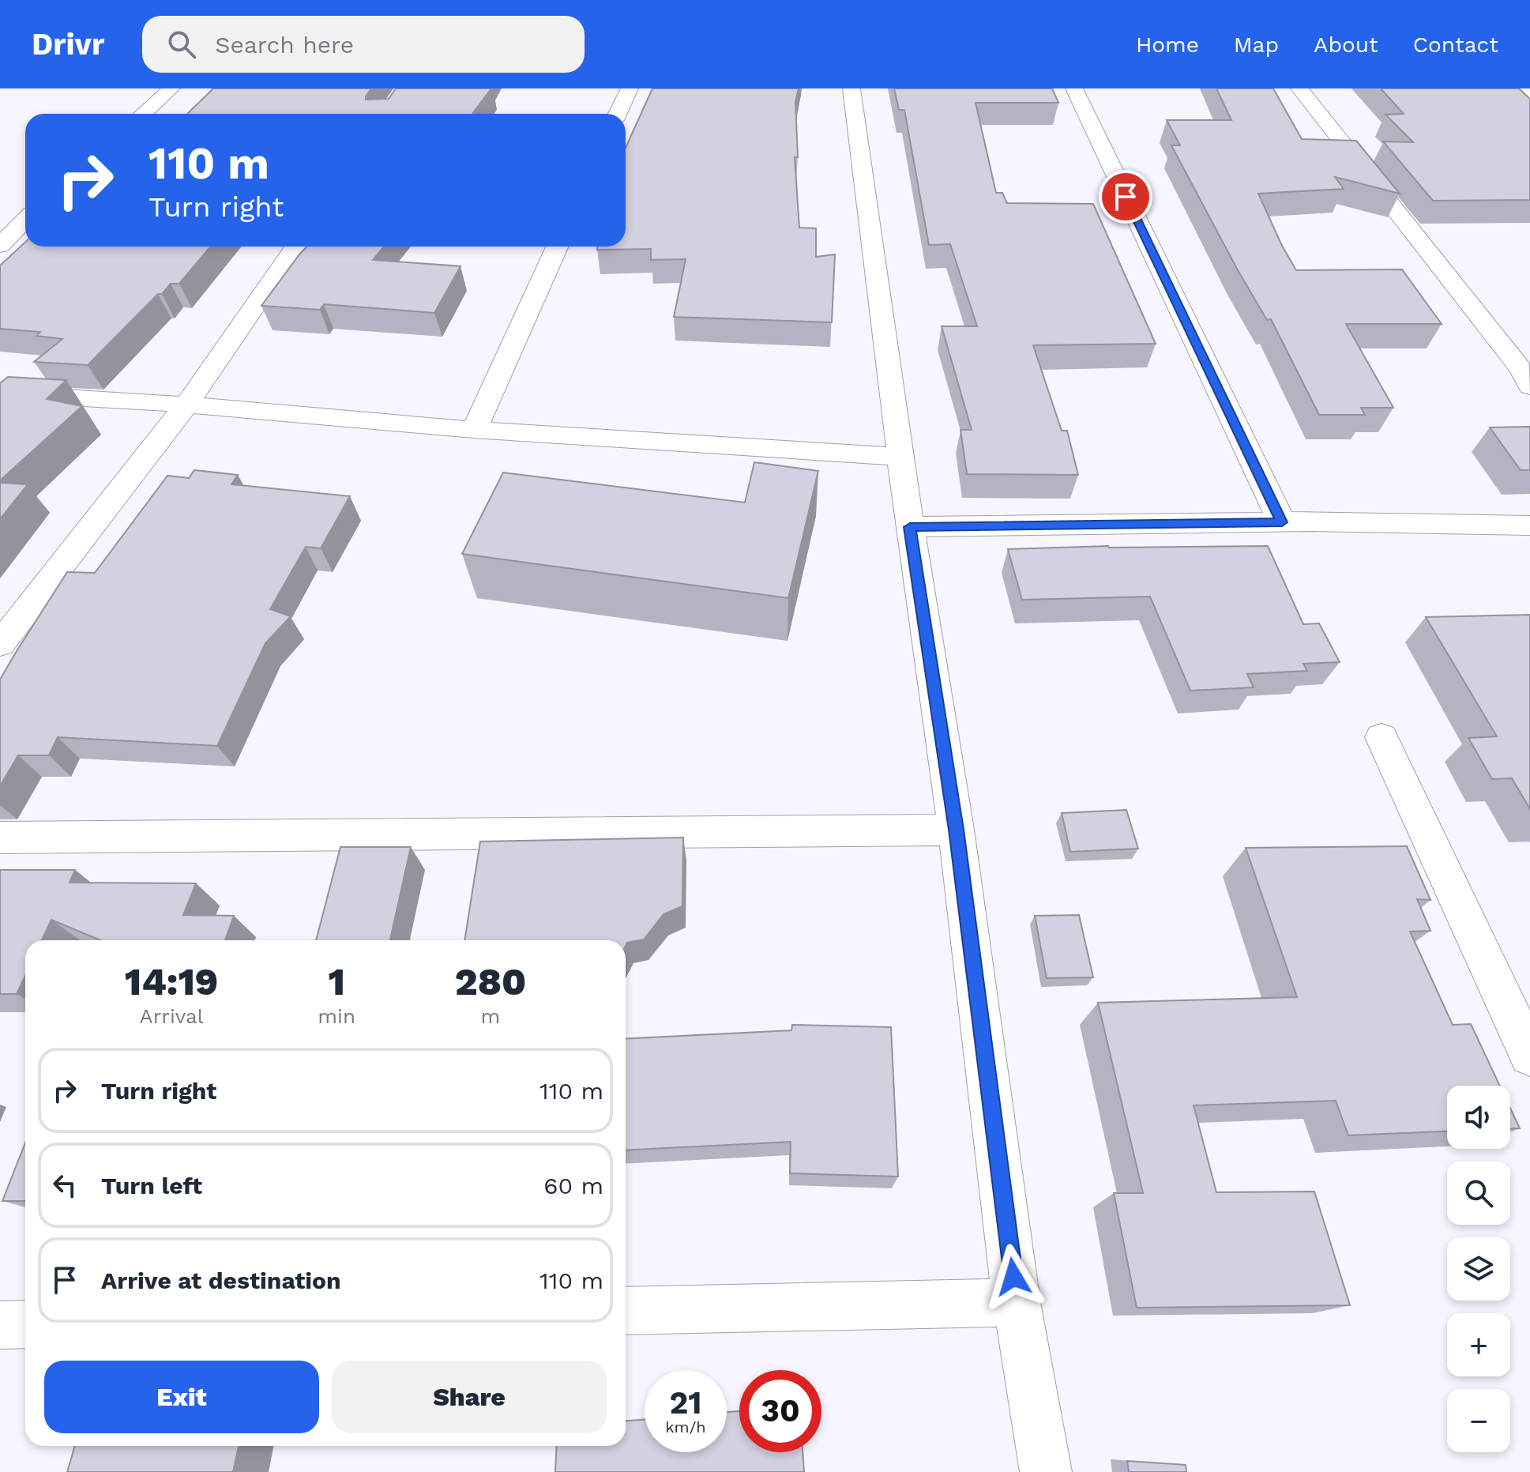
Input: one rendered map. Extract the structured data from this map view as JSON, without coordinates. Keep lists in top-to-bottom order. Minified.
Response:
{"page":{"header":"Drivr","search":"Search here","nav":["Home","Map","About","Contact"],"turn":["110 m","Turn right"],"eta":["14:19","Arrival","1","min","280","m"],"list":[{"name":"Turn right","value":"110 m"},{"name":"Turn left","value":"60 m"},{"name":"Arrive at destination","value":"110 m"}],"map_buttons":["+","−"],"buttons":["Exit","Share"],"speed":"21 km/h","limit":"30"}}
